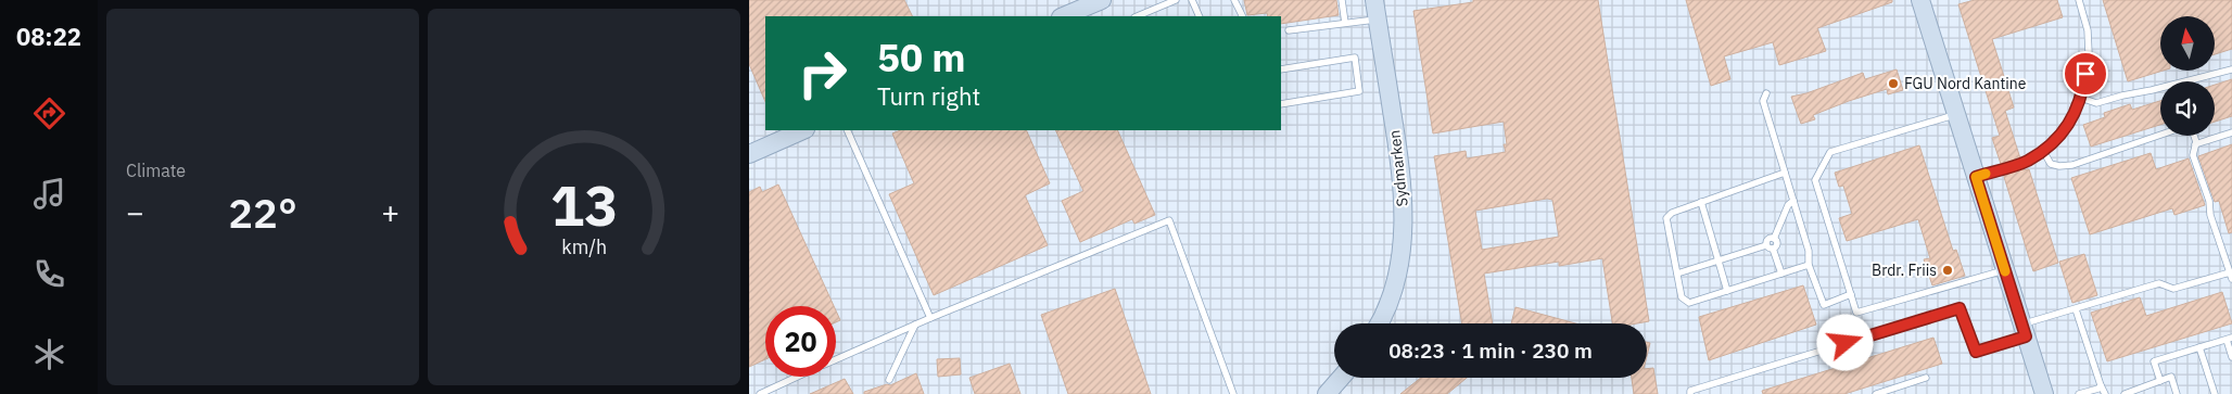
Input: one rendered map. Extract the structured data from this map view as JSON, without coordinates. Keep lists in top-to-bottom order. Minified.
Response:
{"streets":{"street":["Sydmarken"]},"places":["FGU Nord Kantine","Brdr. Friis"],"north":"top","page":{"tabs":"08:22","tile":"Climate","turn":["50 m","Turn right"],"heat":["−","22°","+"],"limit":"20","trip":"08:23 · 1 min · 230 m","gauge":["13","km/h"]}}
